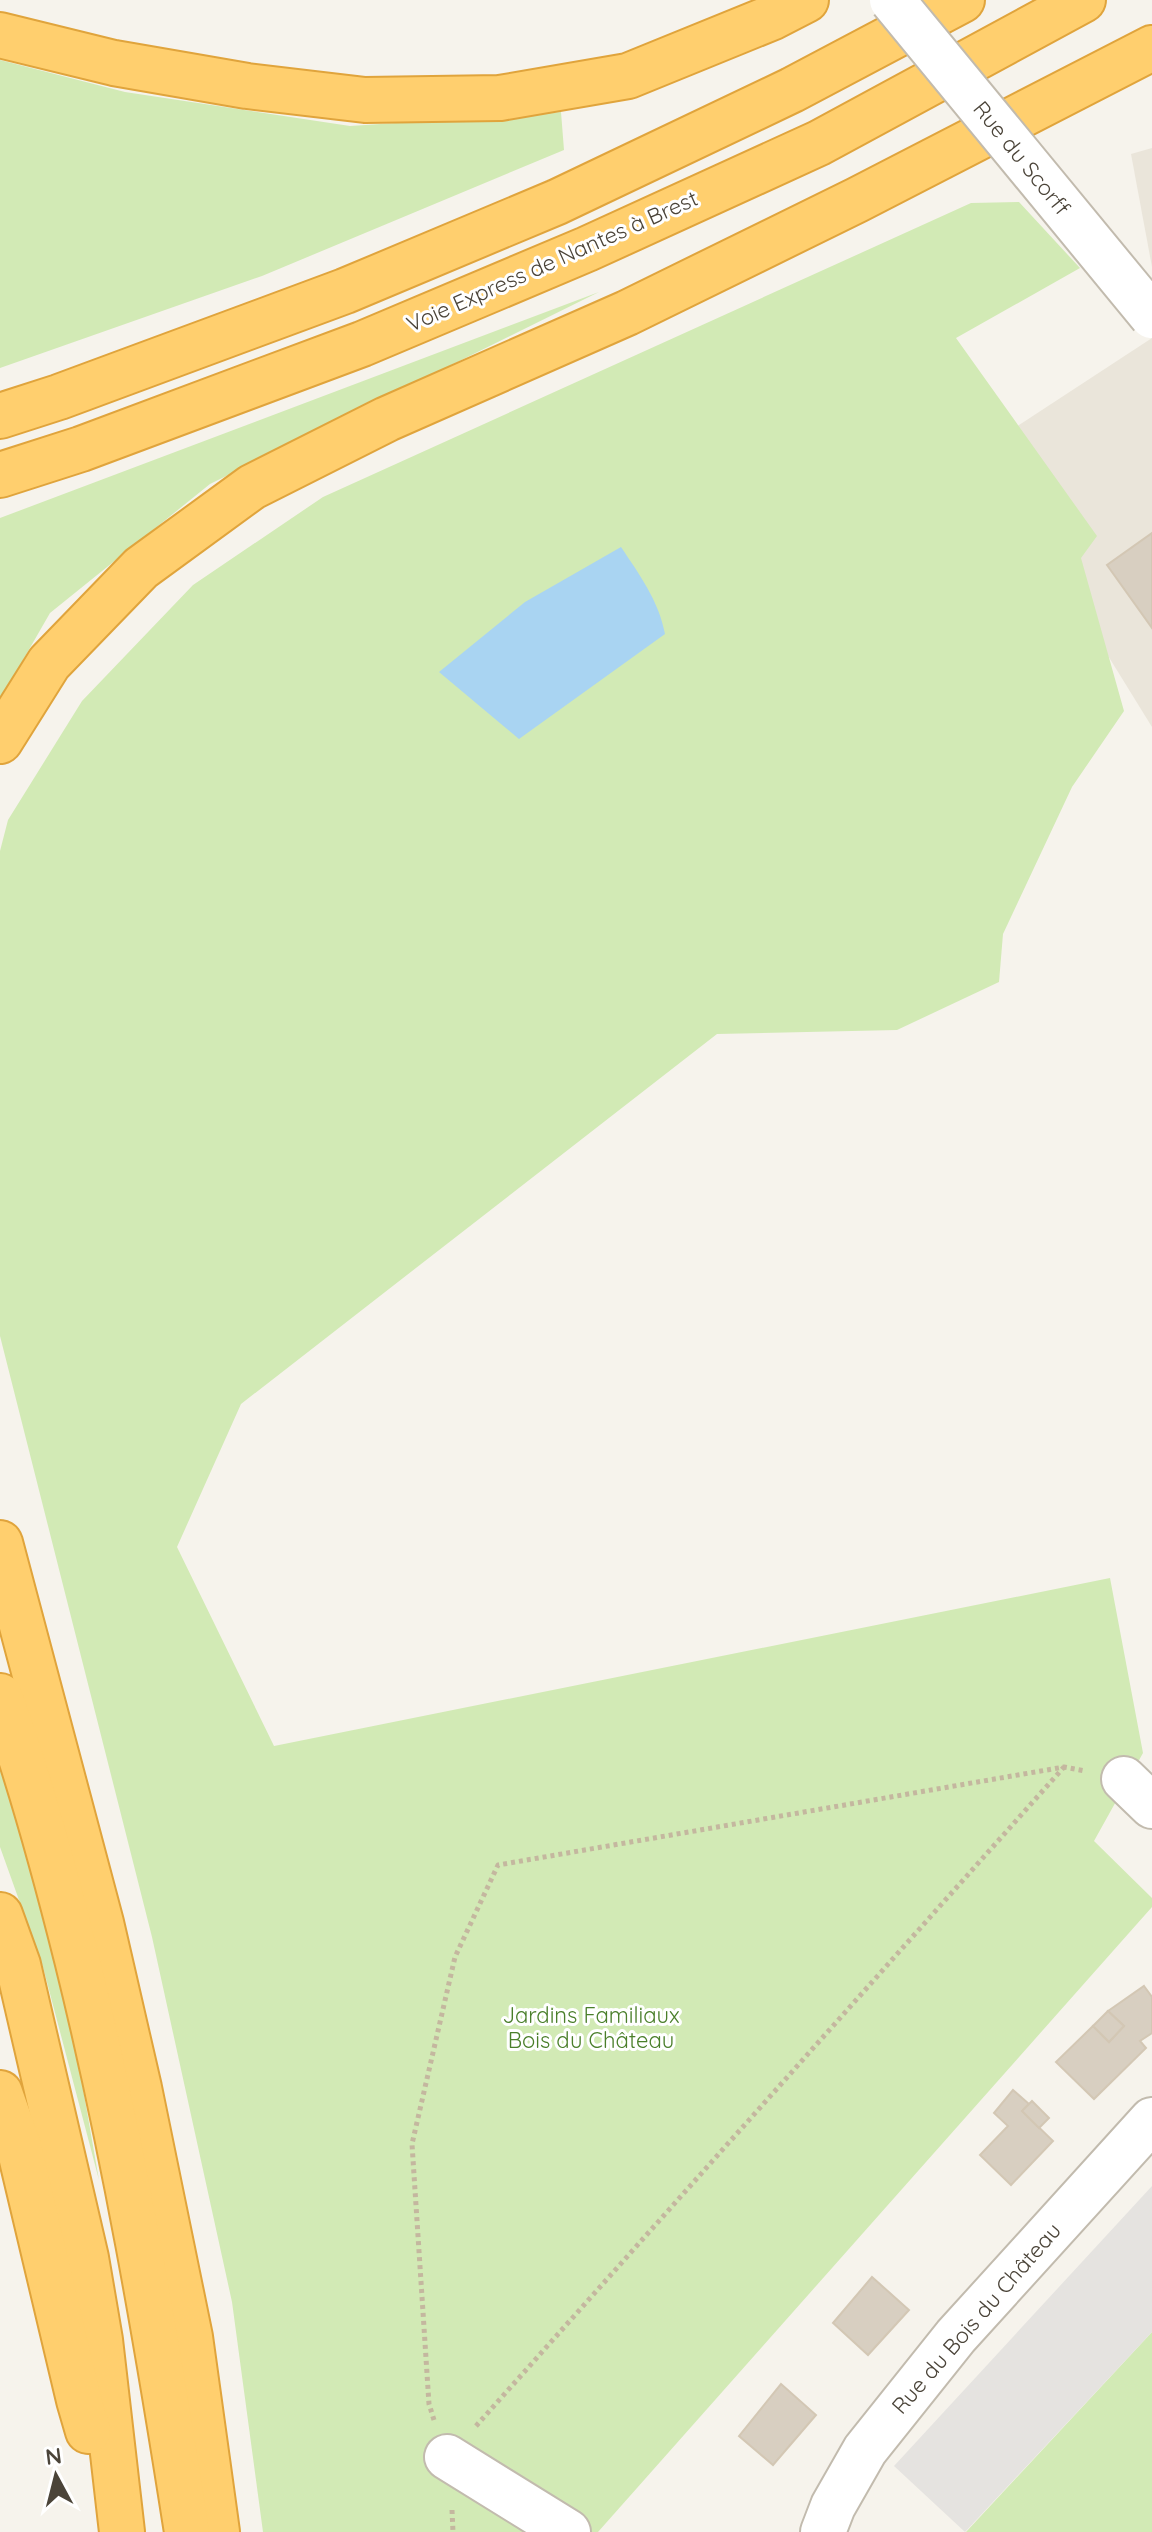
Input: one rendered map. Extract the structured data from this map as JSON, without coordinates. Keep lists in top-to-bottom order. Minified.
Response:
{"streets":{"highway":["Voie Express de Nantes à Brest"],"street":["Rue du Scorff","Rue du Bois du Château"]},"parks":["Jardins Familiaux Bois du Château"],"north":"top"}
